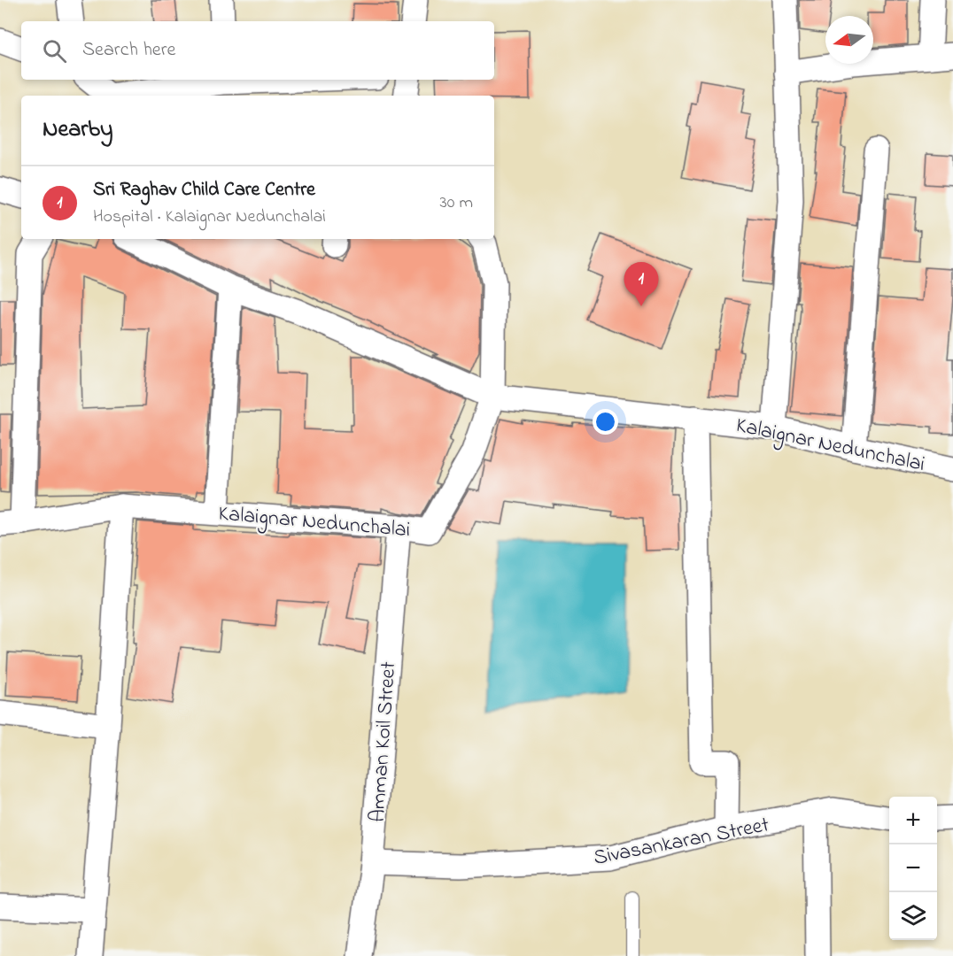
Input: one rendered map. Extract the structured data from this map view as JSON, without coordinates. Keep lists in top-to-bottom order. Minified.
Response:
{"streets":{"street":["Kalaignar Nedunchalai","Amman Koil Street","Sivasankaran Street"]},"crossings":[["Kalaignar Nedunchalai","Amman Koil Street"],["Amman Koil Street","Sivasankaran Street"]],"north":"left","page":{"search":"Search here","heading":"Nearby","list":[{"mark":"1","name":"Sri Raghav Child Care Centre","note":"Hospital · Kalaignar Nedunchalai","value":"30 m"}],"pins":"1","map_buttons":["+","−"]}}
